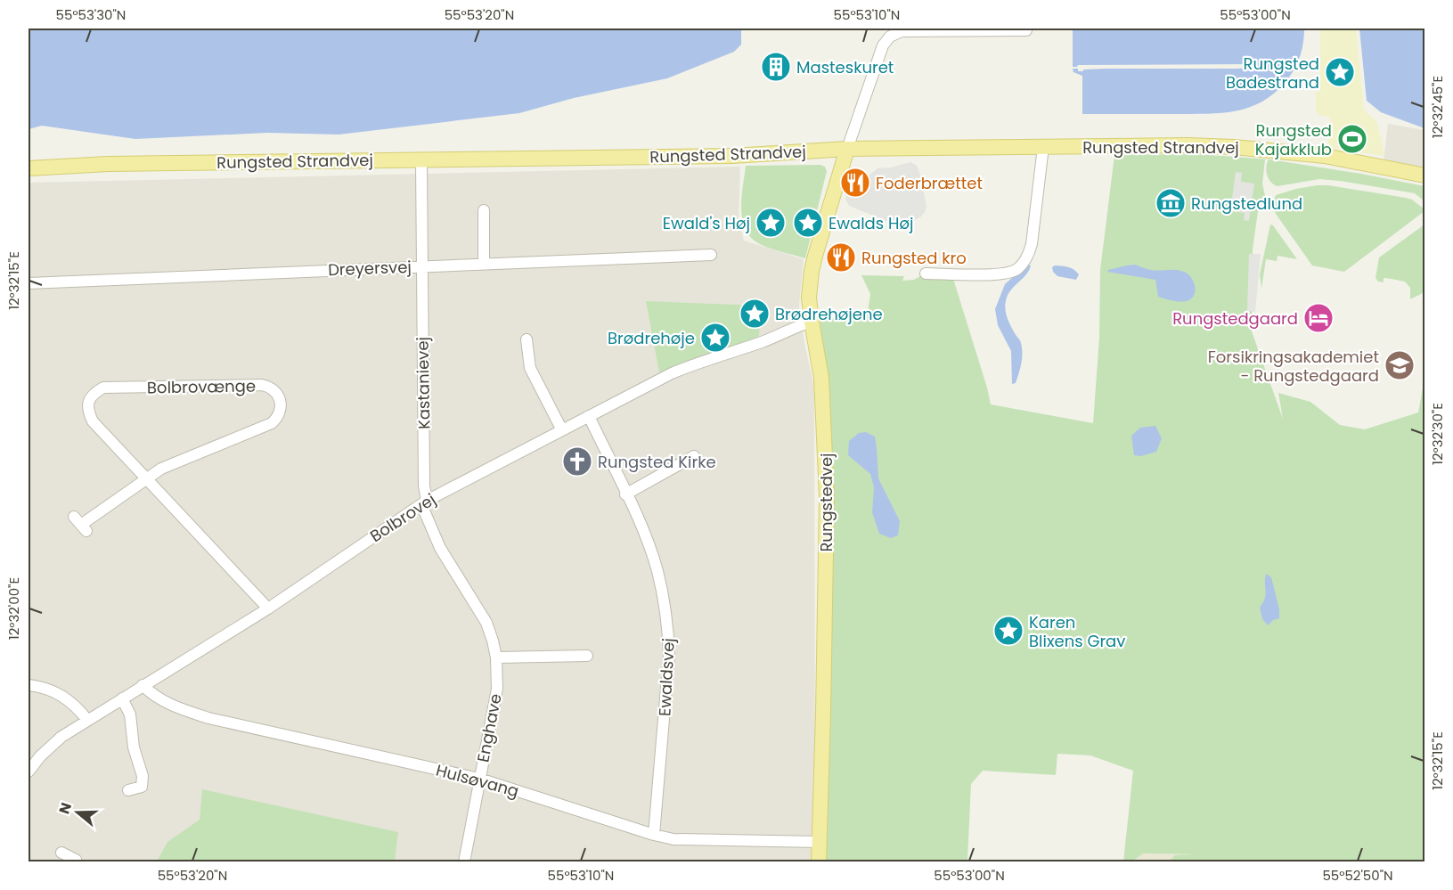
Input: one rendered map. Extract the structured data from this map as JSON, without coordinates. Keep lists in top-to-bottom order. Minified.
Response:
{"streets":{"main road":["Rungsted Strandvej","Rungstedvej"],"street":["Dreyersvej","Kastanievej","Bolbrovænge","Bolbrovej","Ewaldsvej","Enghave","Hulsøvang"]},"crossings":[["Rungsted Strandvej","Kastanievej"],["Rungsted Strandvej","Rungstedvej"],["Dreyersvej","Kastanievej"],["Kastanievej","Bolbrovej"],["Kastanievej","Enghave"],["Bolbrovænge","Bolbrovej"],["Rungstedvej","Bolbrovej"],["Rungstedvej","Hulsøvang"],["Bolbrovej","Ewaldsvej"],["Bolbrovej","Enghave"],["Bolbrovej","Hulsøvang"],["Ewaldsvej","Hulsøvang"],["Enghave","Hulsøvang"]],"places":{"building":["Masteskuret"],"place":["Rungsted Badestrand","Ewald's Høj","Ewalds Høj","Brødrehøjene","Brødrehøje","Karen Blixens Grav"],"sports":["Rungsted Kajakklub"],"restaurant":["Foderbrættet","Rungsted kro"],"museum":["Rungstedlund"],"hotel":["Rungstedgaard"],"school or university":["Forsikringsakademiet - Rungstedgaard"],"church":["Rungsted Kirke"]},"north":"left","coordinates":["55°53'30\"N","55°53'20\"N","55°53'10\"N","55°53'00\"N","12°32'45\"E","12°32'15\"E","12°32'30\"E","12°32'00\"E","55°52'50\"N"]}
